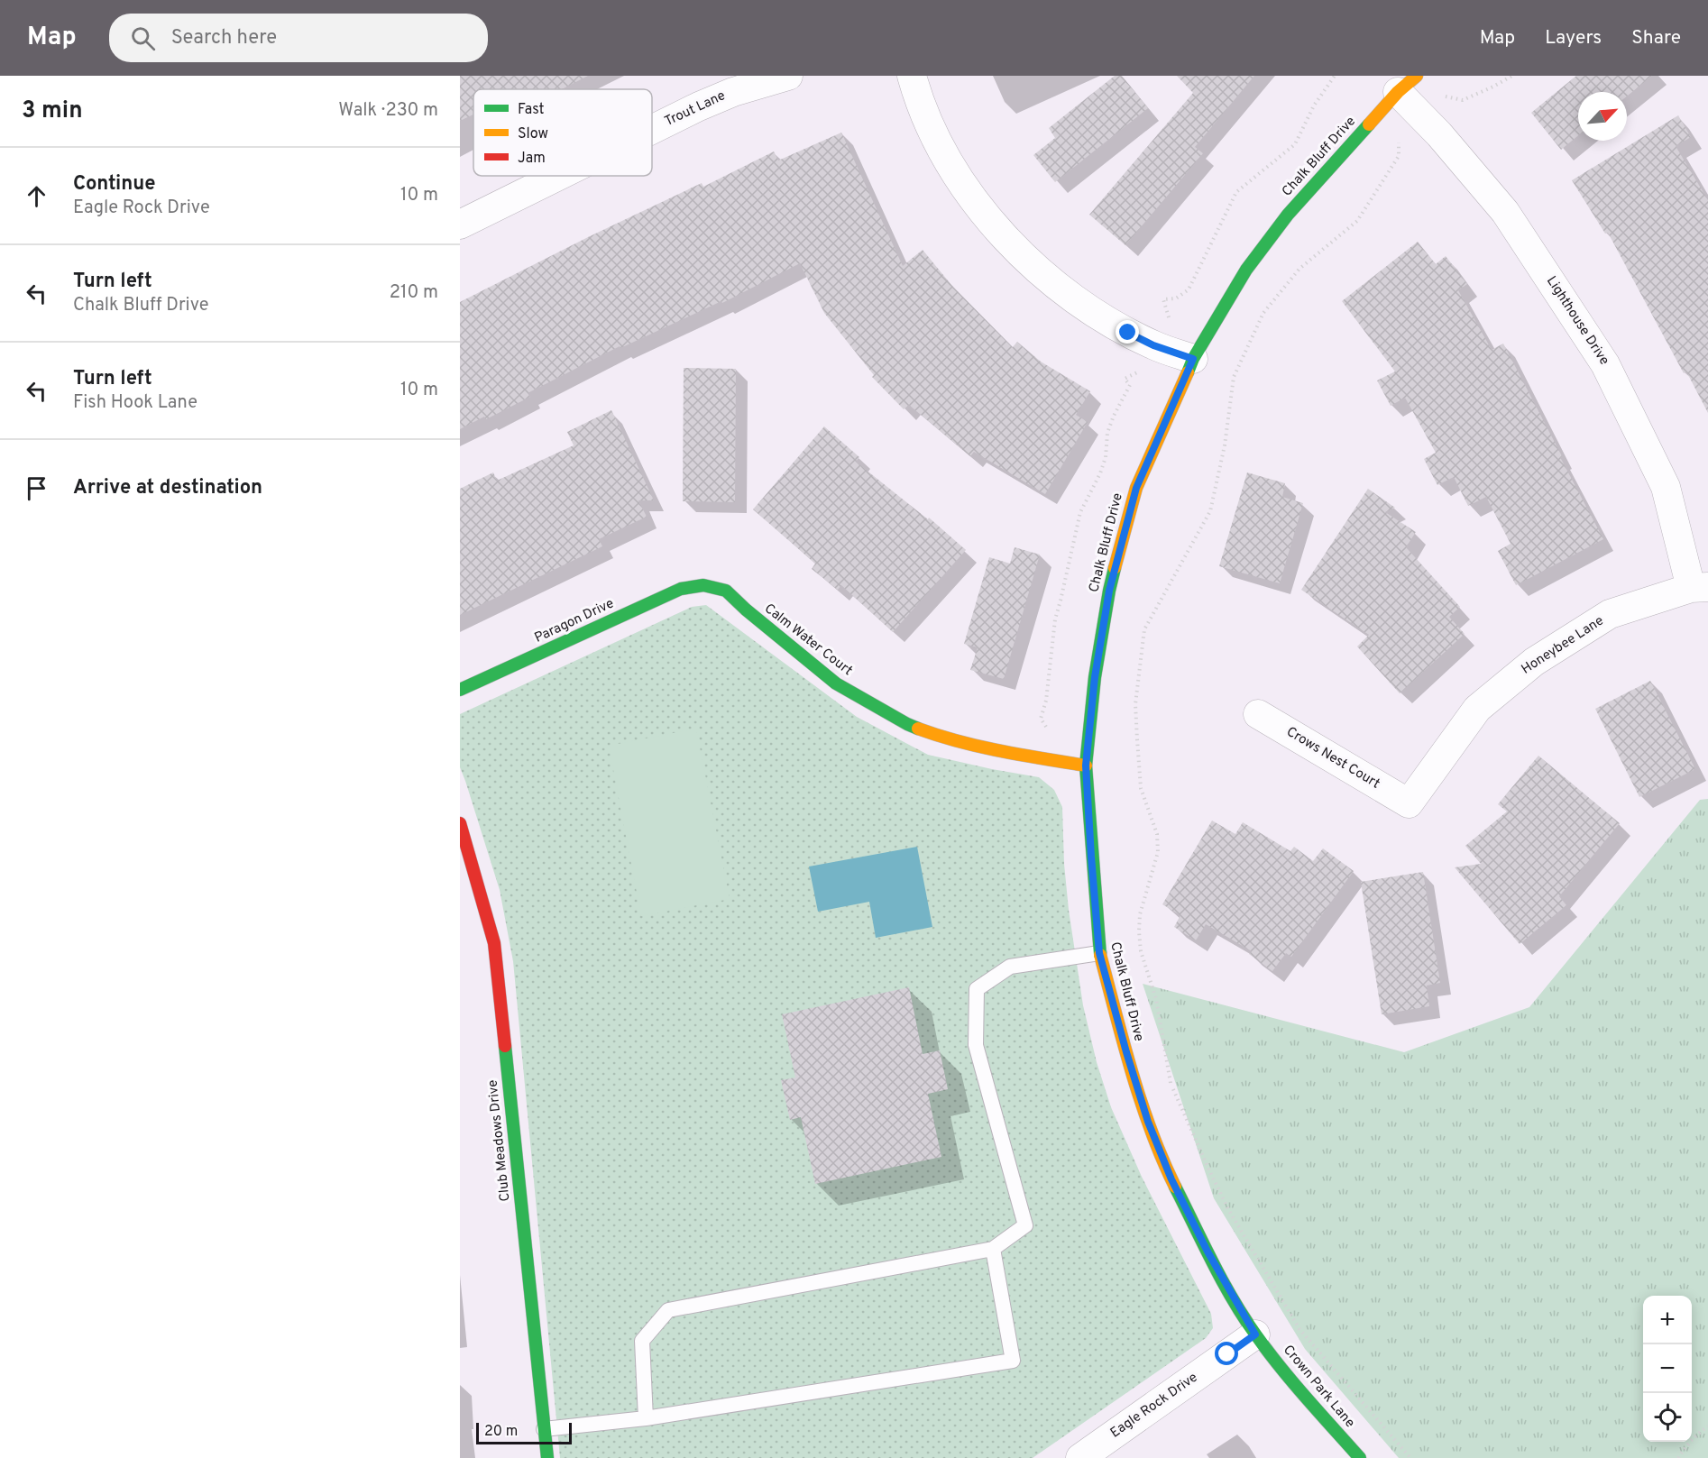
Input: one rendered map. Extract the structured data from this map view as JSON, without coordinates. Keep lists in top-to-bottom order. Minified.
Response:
{"streets":{"street":["Trout Lane","Chalk Bluff Drive","Lighthouse Drive","Paragon Drive","Calm Water Court","Honeybee Lane","Crows Nest Court","Club Meadows Drive","Crown Park Lane","Eagle Rock Drive"]},"crossings":[["Chalk Bluff Drive","Lighthouse Drive"],["Chalk Bluff Drive","Calm Water Court"],["Chalk Bluff Drive","Crown Park Lane"],["Chalk Bluff Drive","Eagle Rock Drive"],["Lighthouse Drive","Honeybee Lane"],["Paragon Drive","Calm Water Court"],["Honeybee Lane","Crows Nest Court"],["Crown Park Lane","Eagle Rock Drive"]],"legend":["Fast","Slow","Jam"],"scale_bar":"20 m","north":"top right","page":{"header":"Map","search":"Search here","nav":["Map","Layers","Share"],"heading":["3 min","Walk · 230 m"],"list":[["Continue","Eagle Rock Drive","10 m"],["Turn left","Chalk Bluff Drive","210 m"],["Turn left","Fish Hook Lane","10 m"],"Arrive at destination"],"map_buttons":["+","−"],"scale":"20 m"}}
